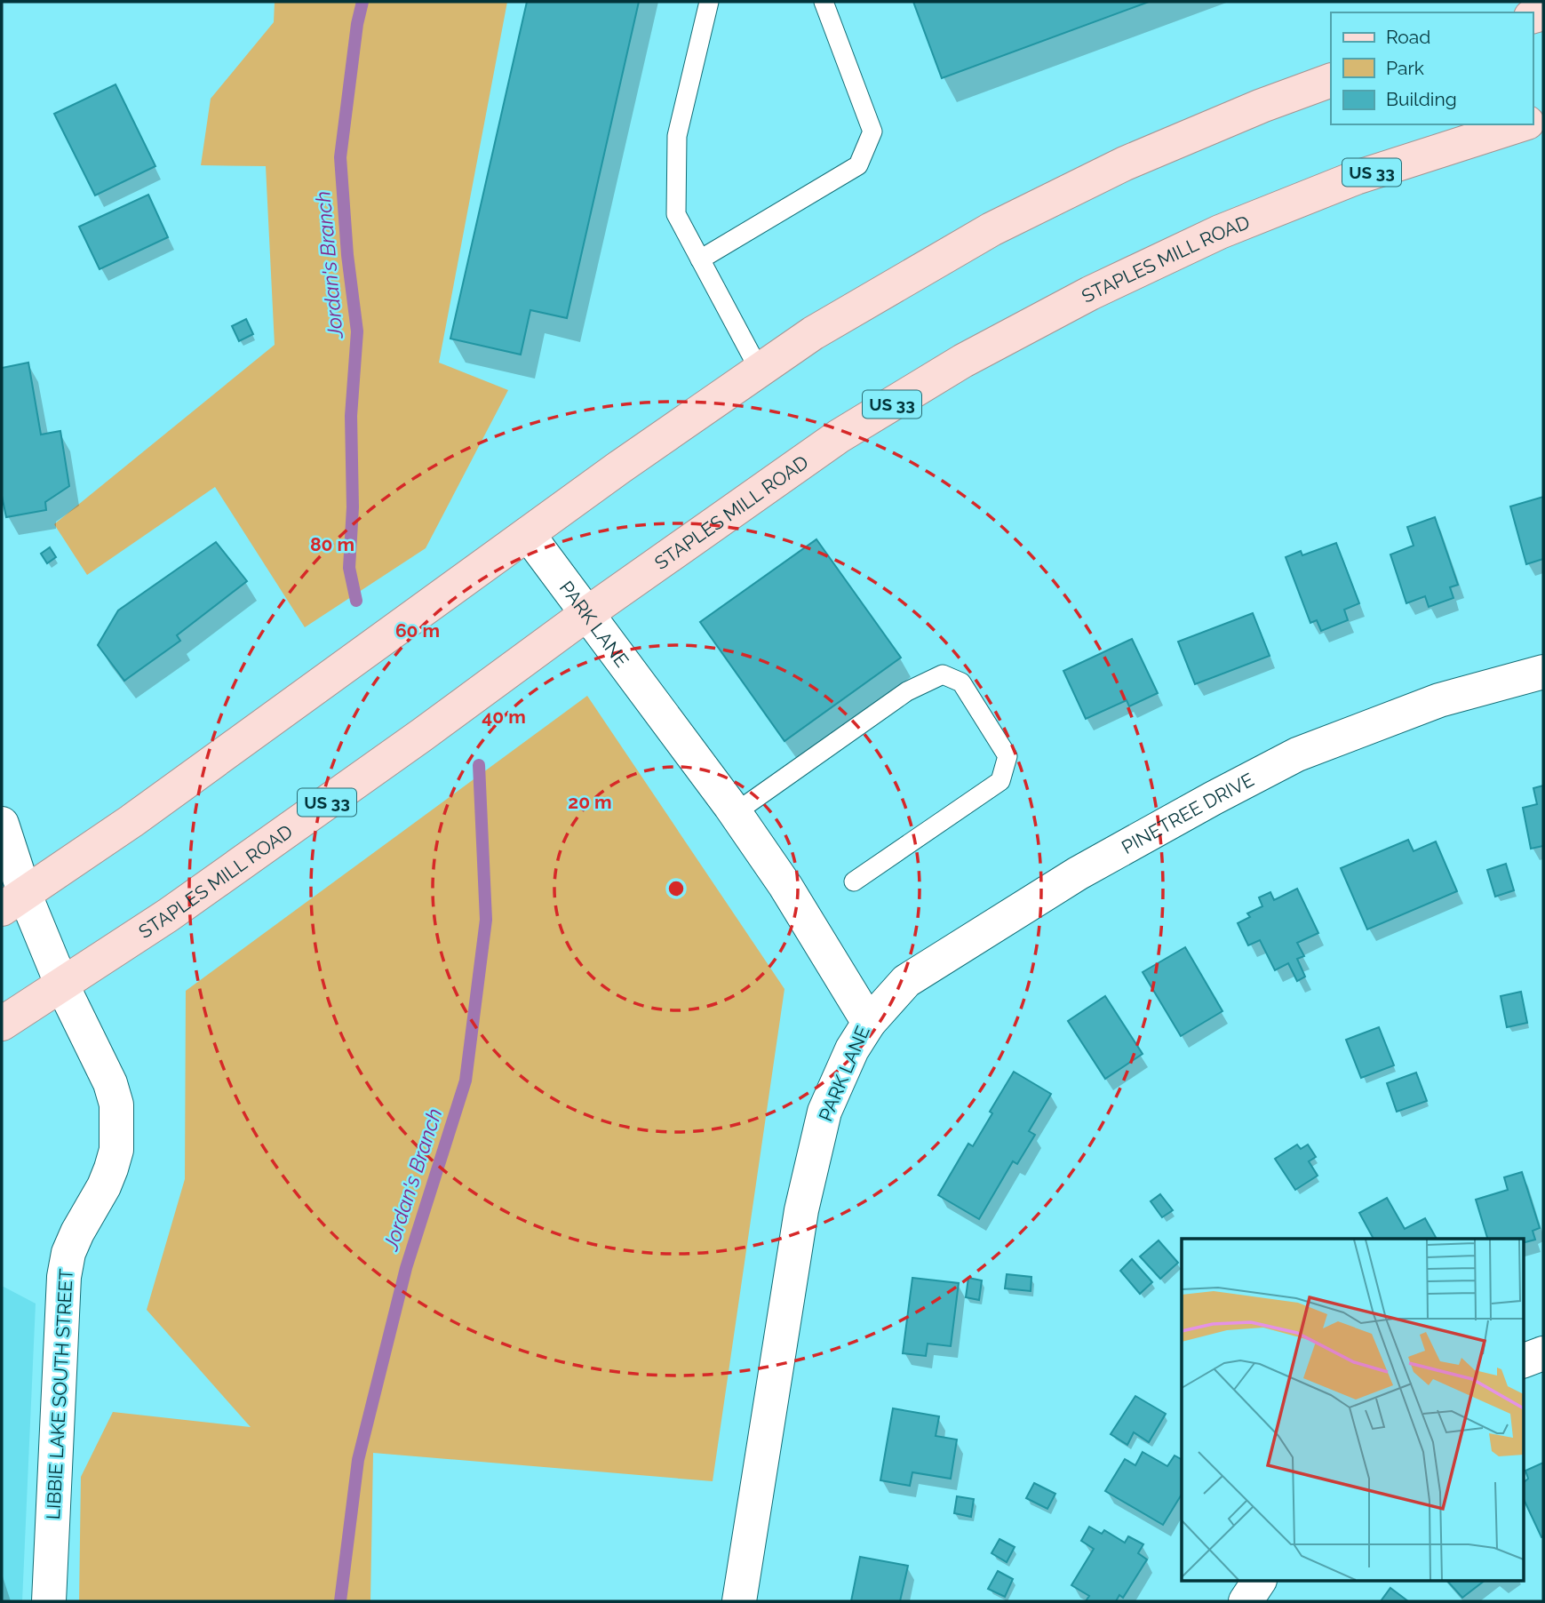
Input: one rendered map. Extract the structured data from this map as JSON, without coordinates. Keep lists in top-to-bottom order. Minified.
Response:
{"streets":{"main road":["US 33","STAPLES MILL ROAD"],"street":["PARK LANE","PINETREE DRIVE","LIBBIE LAKE SOUTH STREET"]},"crossings":[["STAPLES MILL ROAD","PARK LANE"],["STAPLES MILL ROAD","LIBBIE LAKE SOUTH STREET"],["PARK LANE","PINETREE DRIVE"]],"water":["Jordan's Branch"],"legend":["Road","Park","Building"],"rings":["80 m","60 m","40 m","20 m"]}
